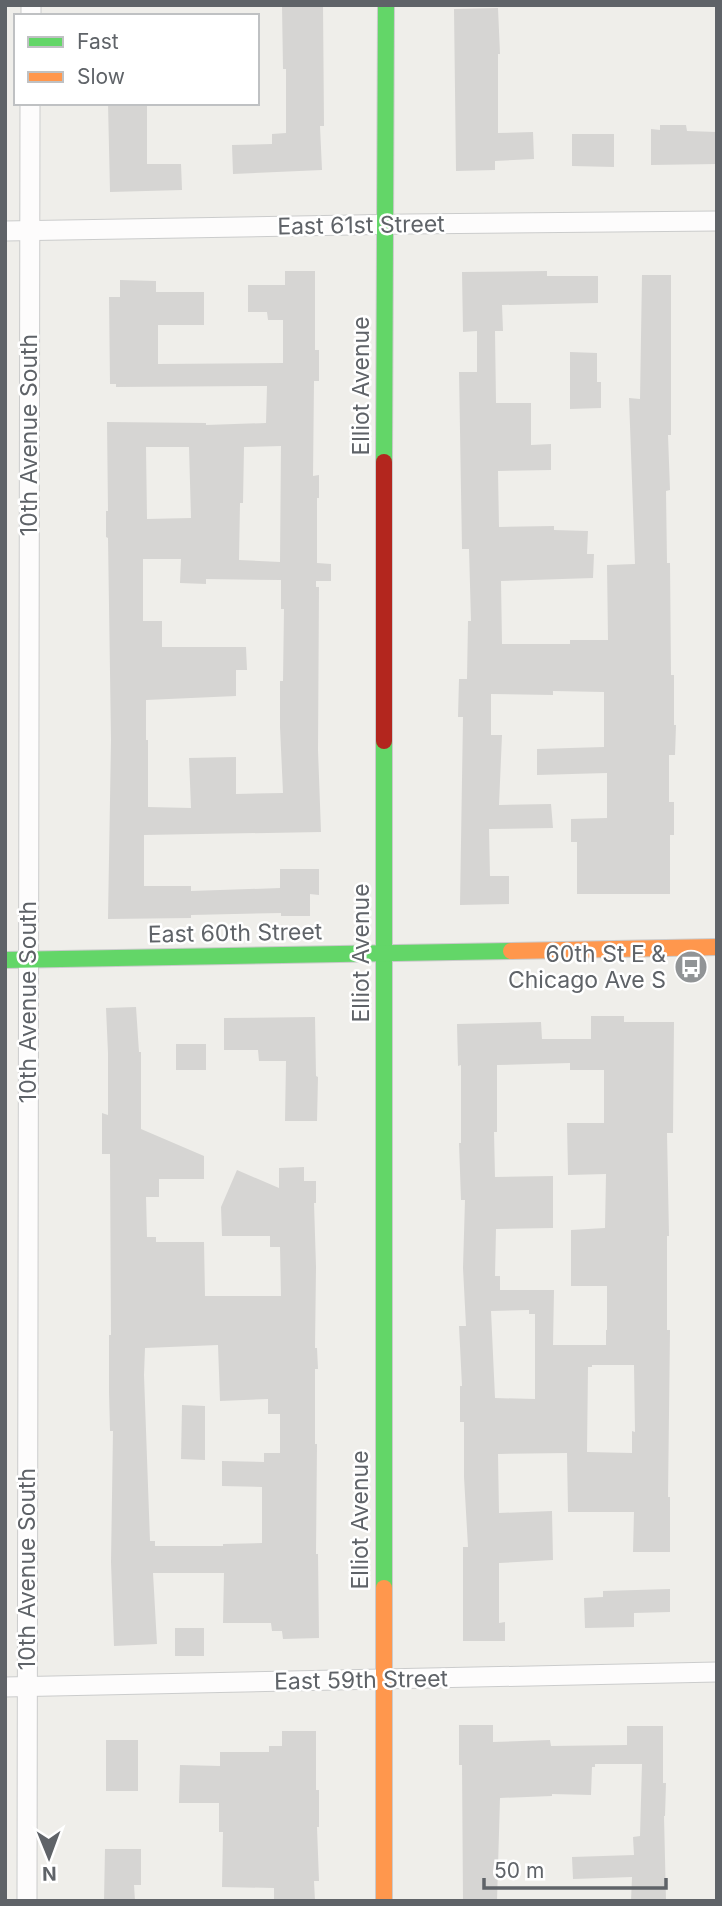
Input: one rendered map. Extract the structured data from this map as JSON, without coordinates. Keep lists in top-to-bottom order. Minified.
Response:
{"streets":{"street":["East 61st Street","Elliot Avenue","10th Avenue South","East 60th Street","East 59th Street"]},"crossings":[["East 61st Street","Elliot Avenue"],["East 61st Street","10th Avenue South"],["Elliot Avenue","East 60th Street"],["Elliot Avenue","East 59th Street"],["10th Avenue South","East 60th Street"],["10th Avenue South","East 59th Street"]],"places":{"bus stop":["60th St E & Chicago Ave S"]},"legend":["Fast","Slow"],"scale_bar":"50 m","north":"bottom"}
